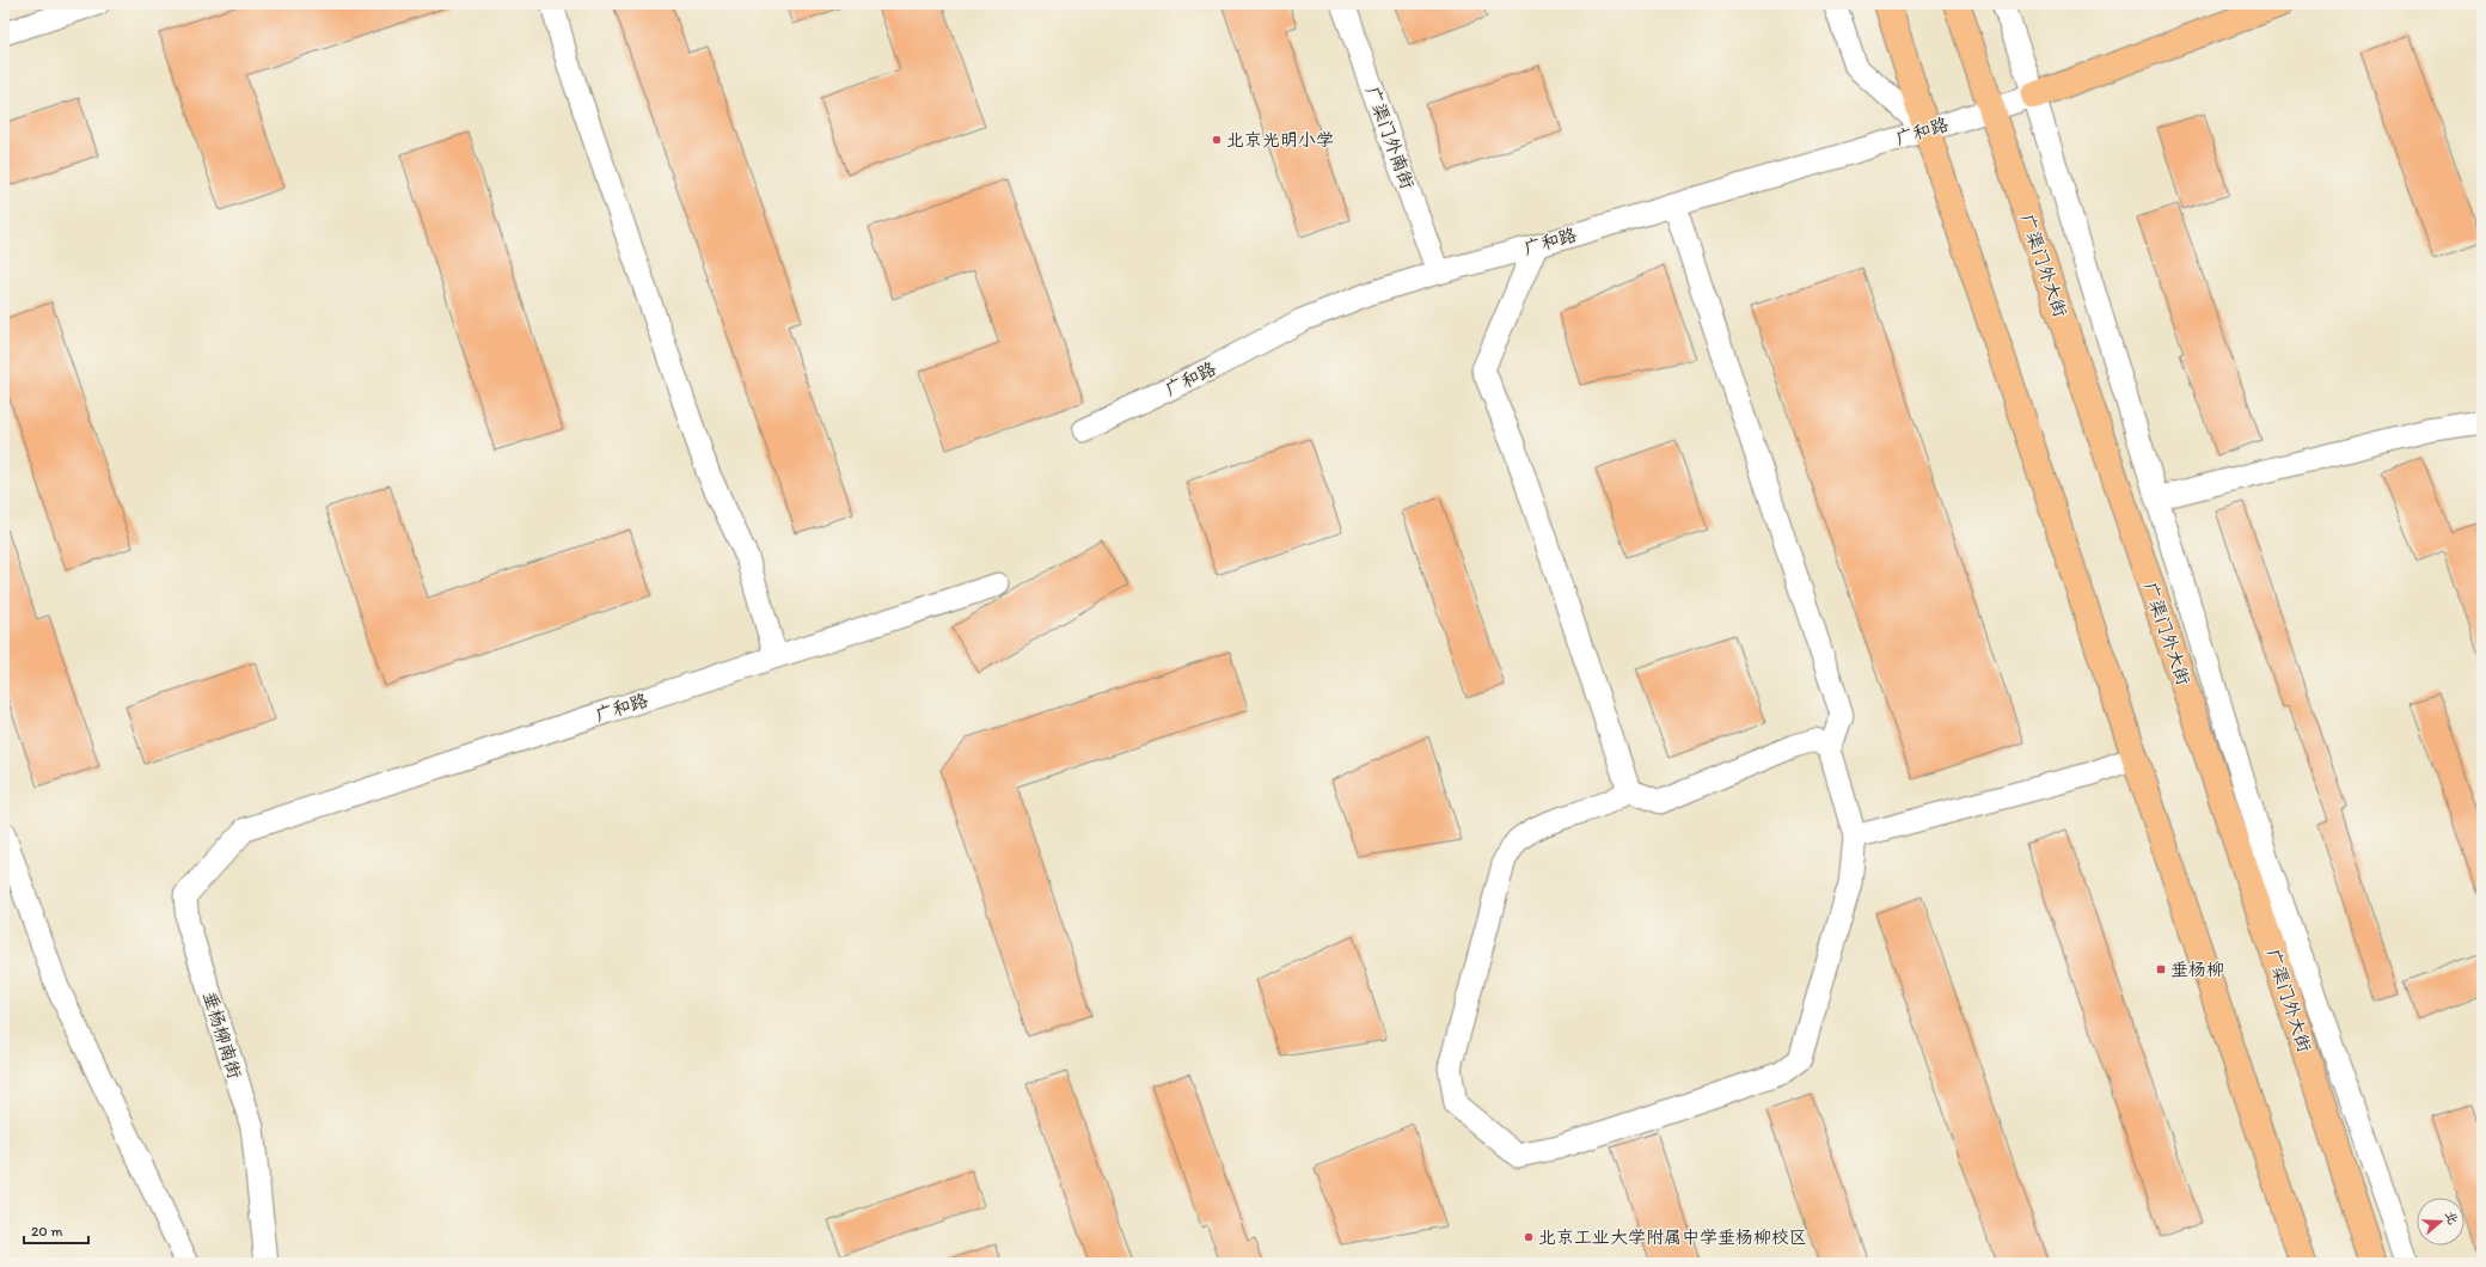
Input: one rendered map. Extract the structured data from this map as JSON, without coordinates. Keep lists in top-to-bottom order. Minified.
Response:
{"streets":{"main road":["广渠门外大街"],"street":["广和路","广渠门外南街","垂杨柳南街"]},"crossings":[["广和路","广渠门外南街"],["广和路","广渠门外大街"],["广和路","垂杨柳南街"]],"places":{"other":["北京光明小学","北京工业大学附属中学垂杨柳校区"],"transit":["垂杨柳"]},"scale_bar":"20 m","north":"right"}
